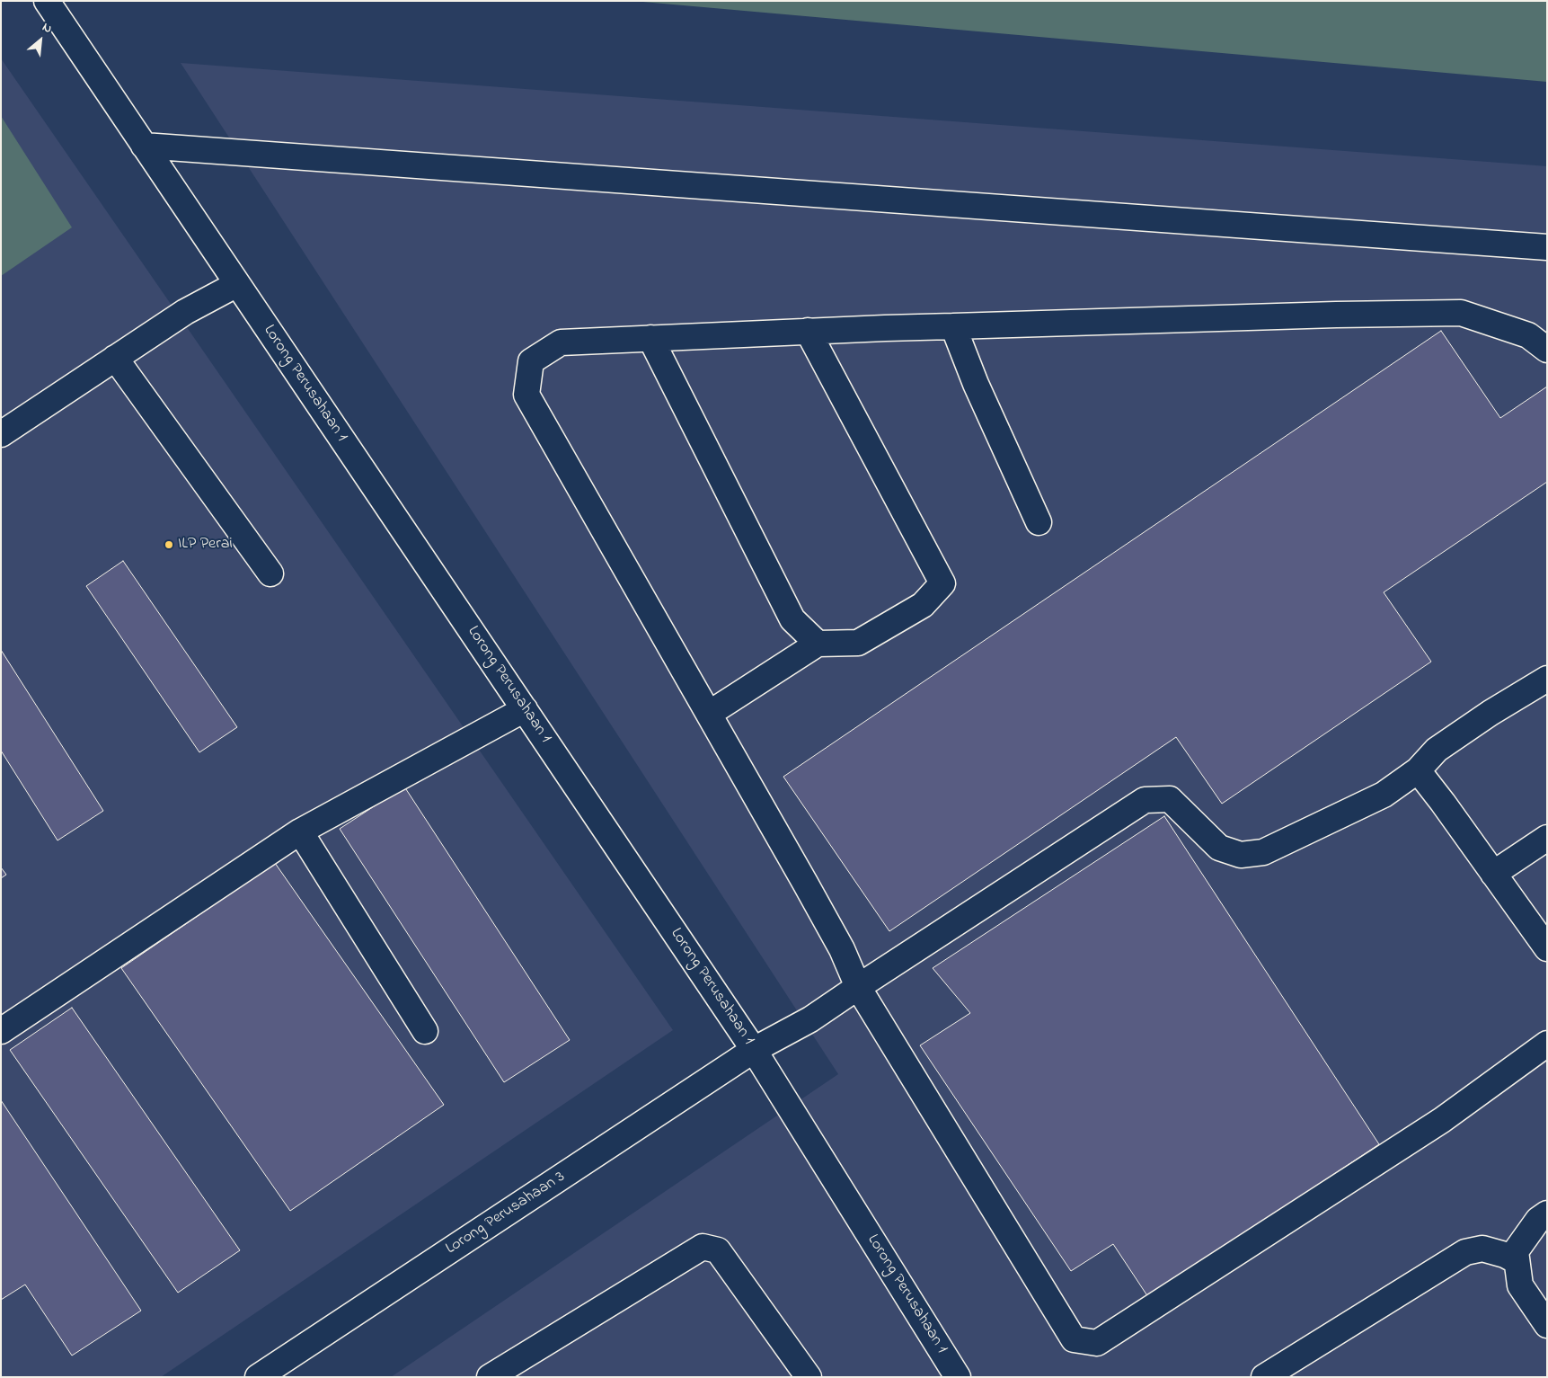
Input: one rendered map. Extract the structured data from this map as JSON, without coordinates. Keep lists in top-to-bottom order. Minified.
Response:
{"streets":{"street":["Lorong Perusahaan 1","Lorong Perusahaan 3"]},"crossings":[["Lorong Perusahaan 1","Lorong Perusahaan 3"]],"places":["ILP Perai"],"north":"top right"}
